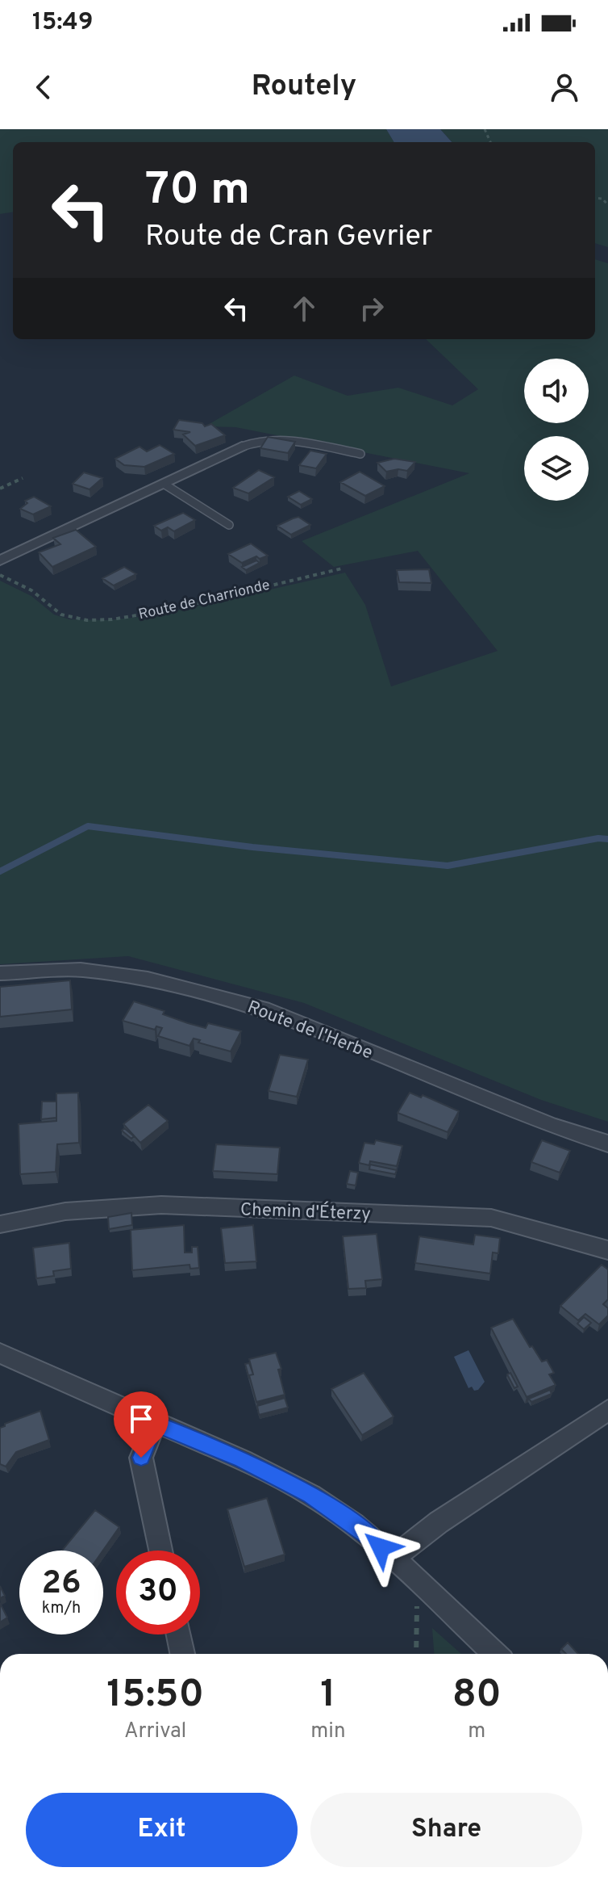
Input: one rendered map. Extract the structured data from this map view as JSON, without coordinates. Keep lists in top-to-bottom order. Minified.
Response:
{"streets":{"street":["Route de l'Herbe","Chemin d'Éterzy"],"path":["Route de Charrionde"]},"page":{"status":"15:49","header":"Routely","turn":["70 m","Route de Cran Gevrier"],"speed":"26 km/h","limit":"30","eta":["15:50","Arrival","1","min","80","m"],"buttons":["Exit","Share"]}}
